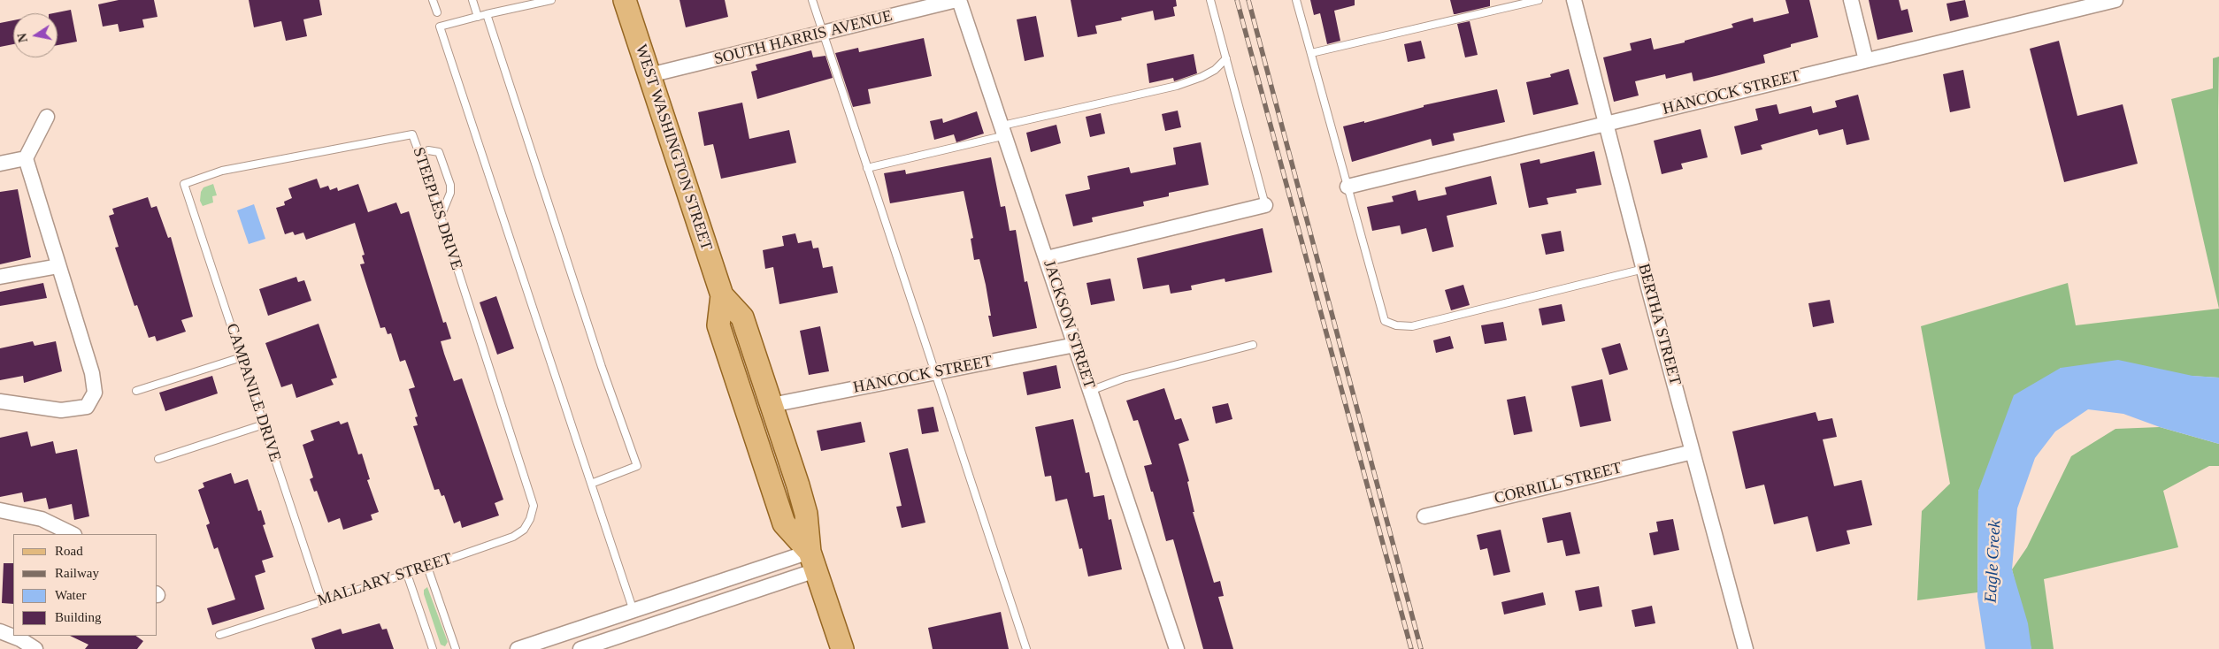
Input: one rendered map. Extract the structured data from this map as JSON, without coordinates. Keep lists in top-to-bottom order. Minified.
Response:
{"streets":{"main road":["WEST WASHINGTON STREET"],"street":["SOUTH HARRIS AVENUE","HANCOCK STREET","JACKSON STREET","BERTHA STREET","CORRILL STREET"],"lane":["STEEPLES DRIVE","CAMPANILE DRIVE","MALLARY STREET"]},"crossings":[["SOUTH HARRIS AVENUE","WEST WASHINGTON STREET"],["SOUTH HARRIS AVENUE","JACKSON STREET"],["HANCOCK STREET","WEST WASHINGTON STREET"],["HANCOCK STREET","JACKSON STREET"],["HANCOCK STREET","BERTHA STREET"],["STEEPLES DRIVE","CAMPANILE DRIVE"],["STEEPLES DRIVE","MALLARY STREET"],["BERTHA STREET","CORRILL STREET"],["CAMPANILE DRIVE","MALLARY STREET"]],"water":["Eagle Creek"],"legend":["Road","Railway","Water","Building"],"north":"left"}
